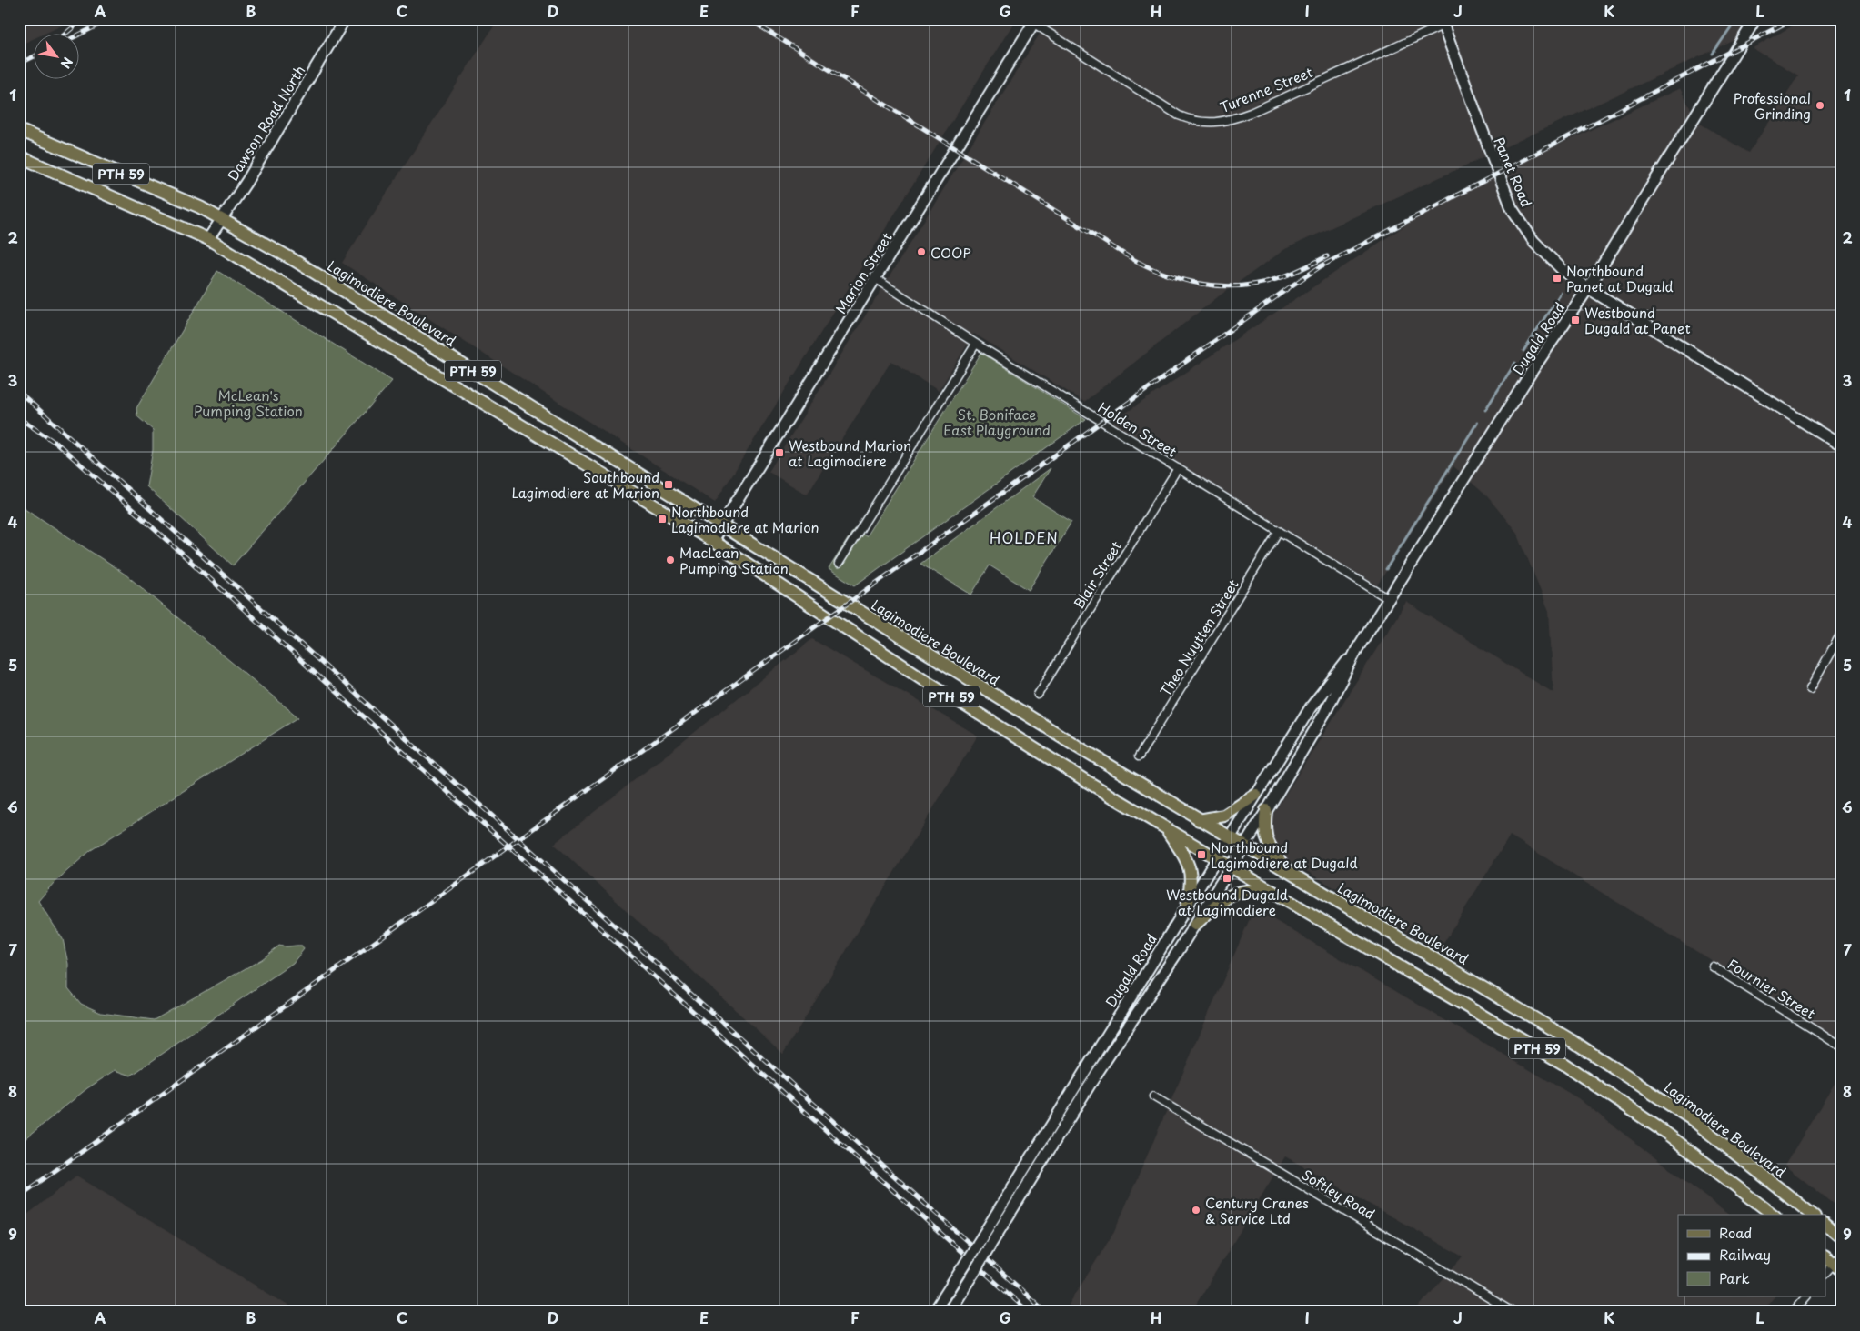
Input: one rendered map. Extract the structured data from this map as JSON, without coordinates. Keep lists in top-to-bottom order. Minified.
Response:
{"streets":{"main road":["PTH 59","Lagimodiere Boulevard"],"street":["Turenne Street","Dawson Road North","Panet Road","Marion Street","Dugald Road","Holden Street","Blair Street","Theo Nuytten Street","Fournier Street","Softley Road"]},"crossings":[["Turenne Street","Panet Road"],["Turenne Street","Marion Street"],["Dawson Road North","PTH 59"],["Dawson Road North","Lagimodiere Boulevard"],["Panet Road","Dugald Road"],["PTH 59","Marion Street"],["PTH 59","Dugald Road"],["Marion Street","Lagimodiere Boulevard"],["Marion Street","Holden Street"],["Lagimodiere Boulevard","Dugald Road"],["Dugald Road","Holden Street"],["Holden Street","Blair Street"],["Holden Street","Theo Nuytten Street"]],"districts":["HOLDEN"],"parks":["McLean's Pumping Station","St. Boniface East Playground"],"places":{"other":["Professional Grinding","COOP","MacLean Pumping Station","Century Cranes & Service Ltd"],"transit":["Northbound Panet at Dugald","Westbound Dugald at Panet","Westbound Marion at Lagimodiere","Southbound Lagimodiere at Marion","Northbound Lagimodiere at Marion","Northbound Lagimodiere at Dugald","Westbound Dugald at Lagimodiere"]},"legend":["Road","Railway","Park"],"north":"bottom right","grid":{"columns":["A","B","C","D","E","F","G","H","I","J","K","L"],"rows":["1","2","3","4","5","6","7","8","9"]}}
